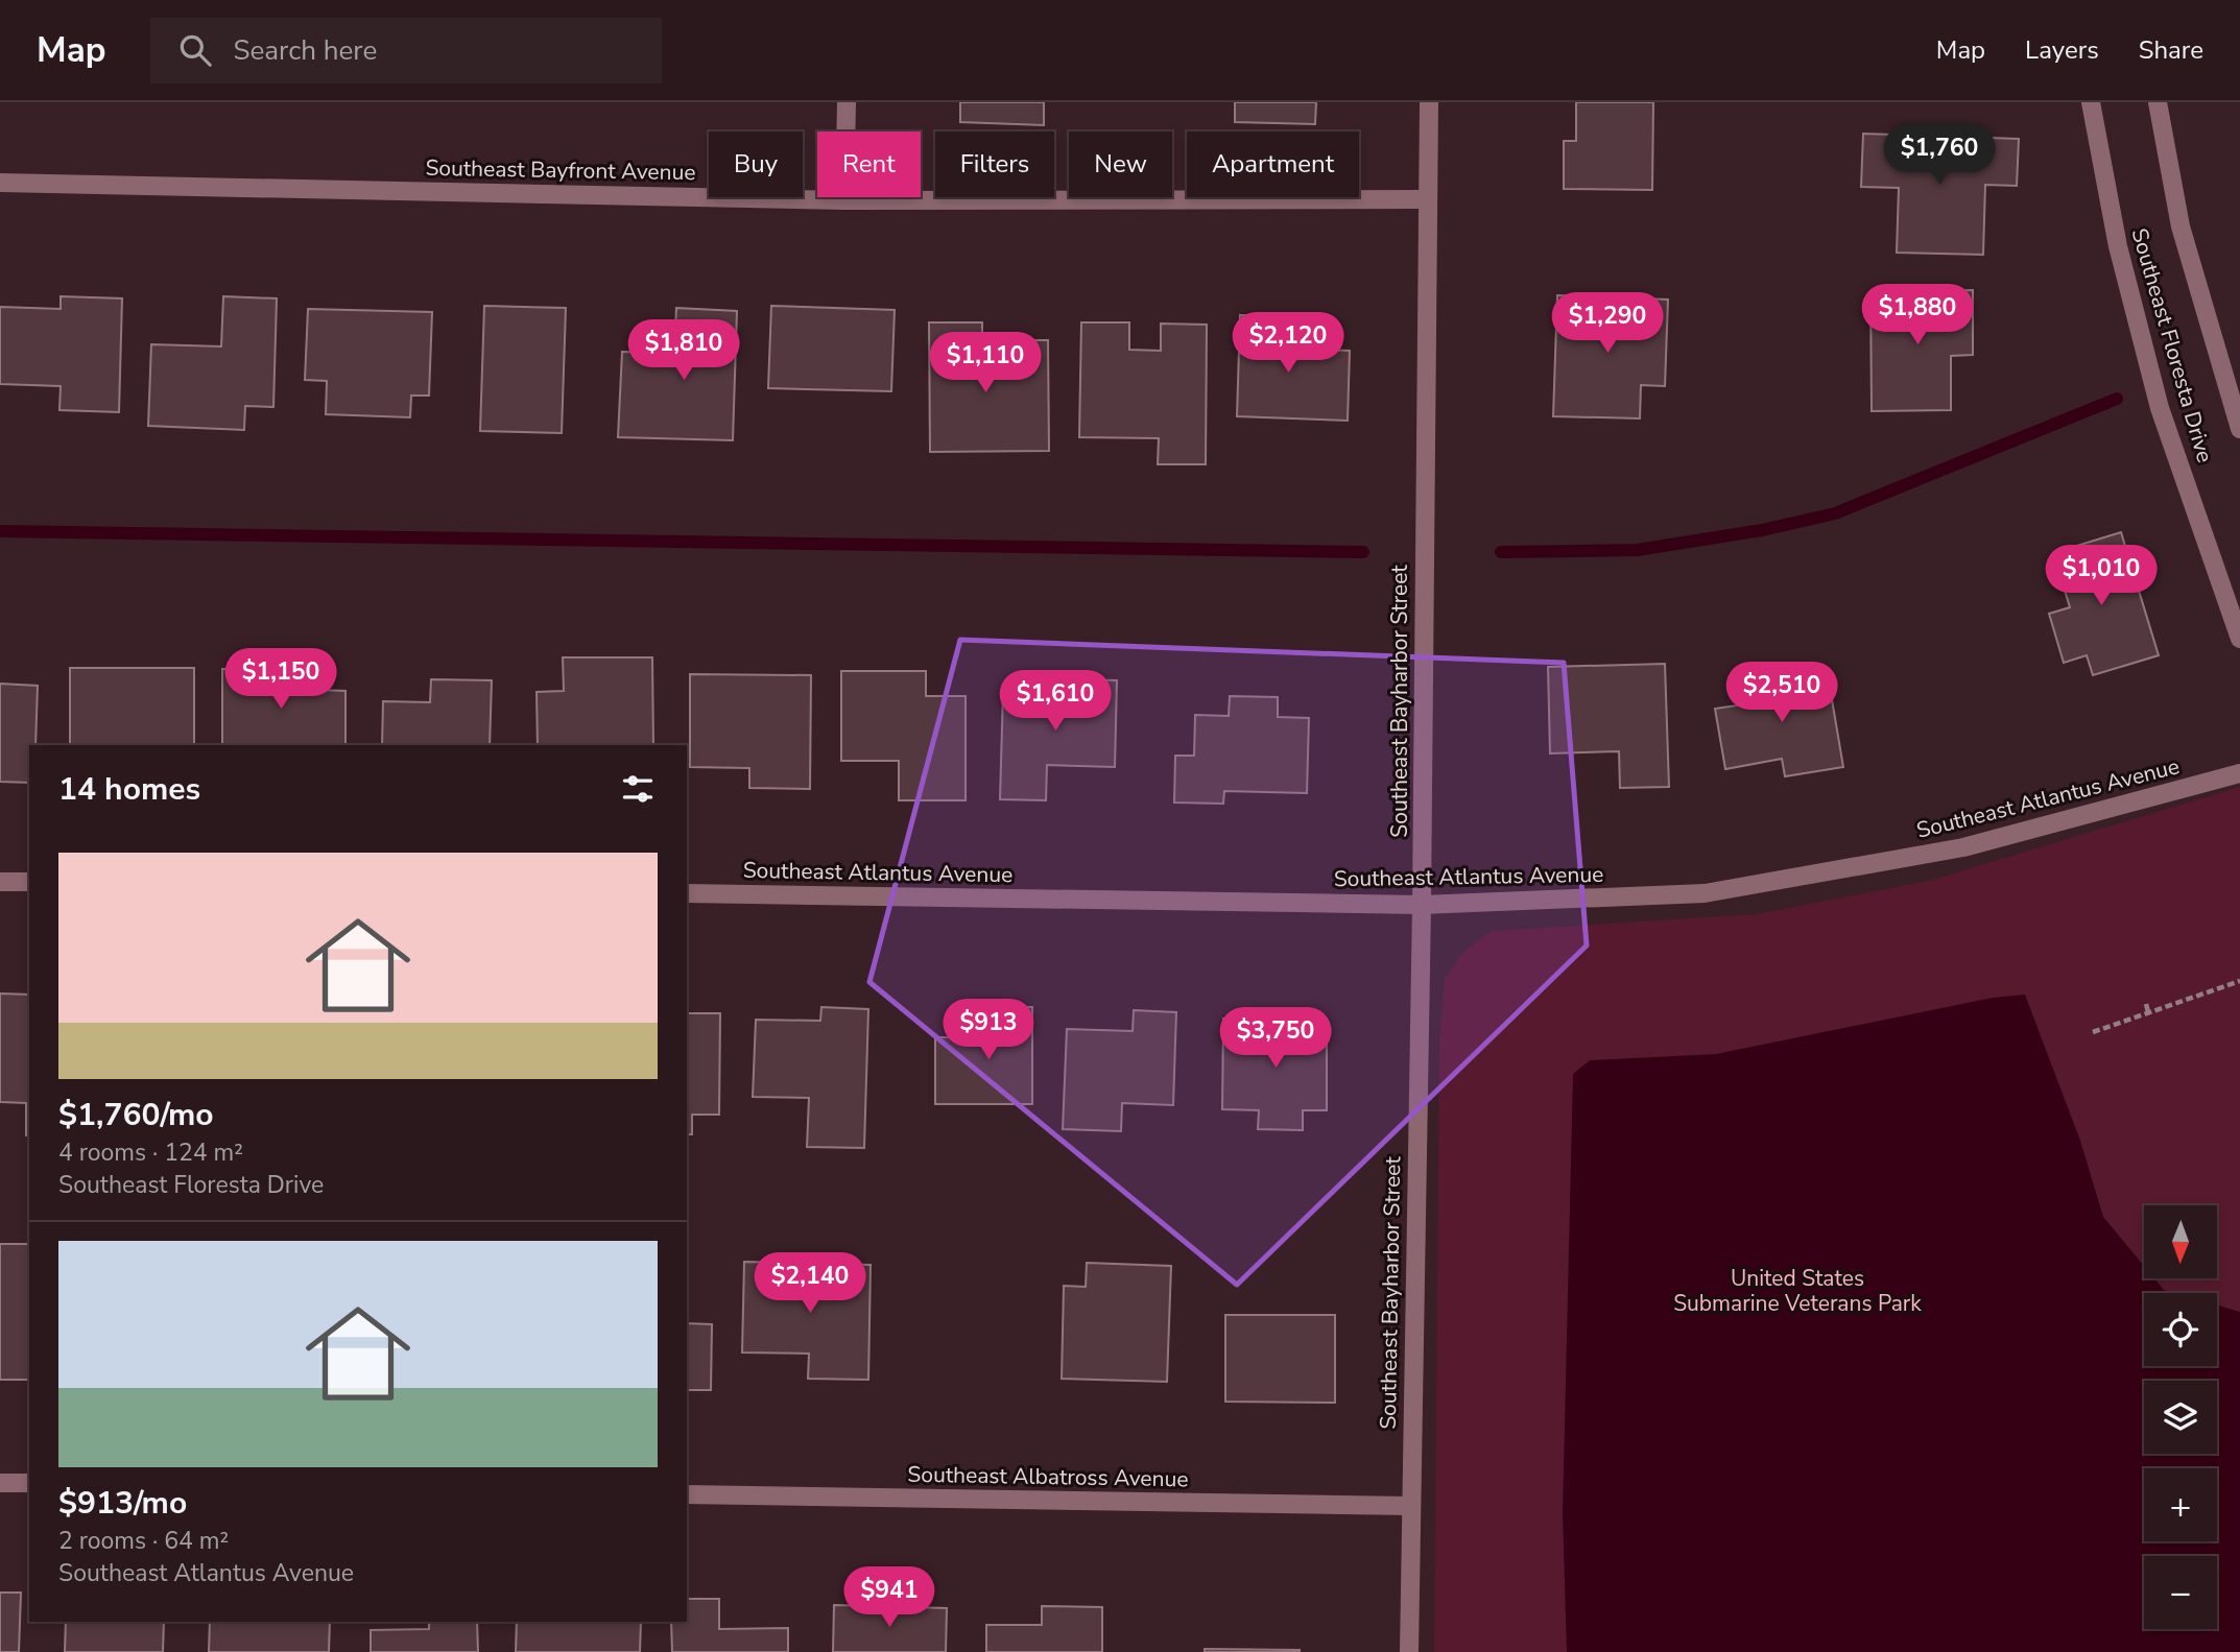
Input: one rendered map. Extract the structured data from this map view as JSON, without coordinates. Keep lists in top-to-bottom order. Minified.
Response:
{"streets":{"street":["Southeast Bayfront Avenue","Southeast Floresta Drive","Southeast Bayharbor Street","Southeast Atlantus Avenue","Southeast Albatross Avenue"]},"crossings":[["Southeast Bayfront Avenue","Southeast Bayharbor Street"],["Southeast Bayharbor Street","Southeast Atlantus Avenue"],["Southeast Bayharbor Street","Southeast Albatross Avenue"]],"parks":["United States Submarine Veterans Park"],"north":"bottom","page":{"header":"Map","search":"Search here","nav":["Map","Layers","Share"],"price":["$1,760","$1,880","$1,290","$2,120","$1,810","$1,110","$1,010","$1,150","$2,510","$1,610","$913","$3,750","$2,140","$941"],"chip":["Buy","Rent","Filters","New","Apartment"],"heading":"14 homes","list":[{"name":"$1,760/mo","note":"4 rooms · 124 m² · Southeast Floresta Drive"},{"name":"$913/mo","note":"2 rooms · 64 m² · Southeast Atlantus Avenue"}],"map_buttons":["+","−"]}}
